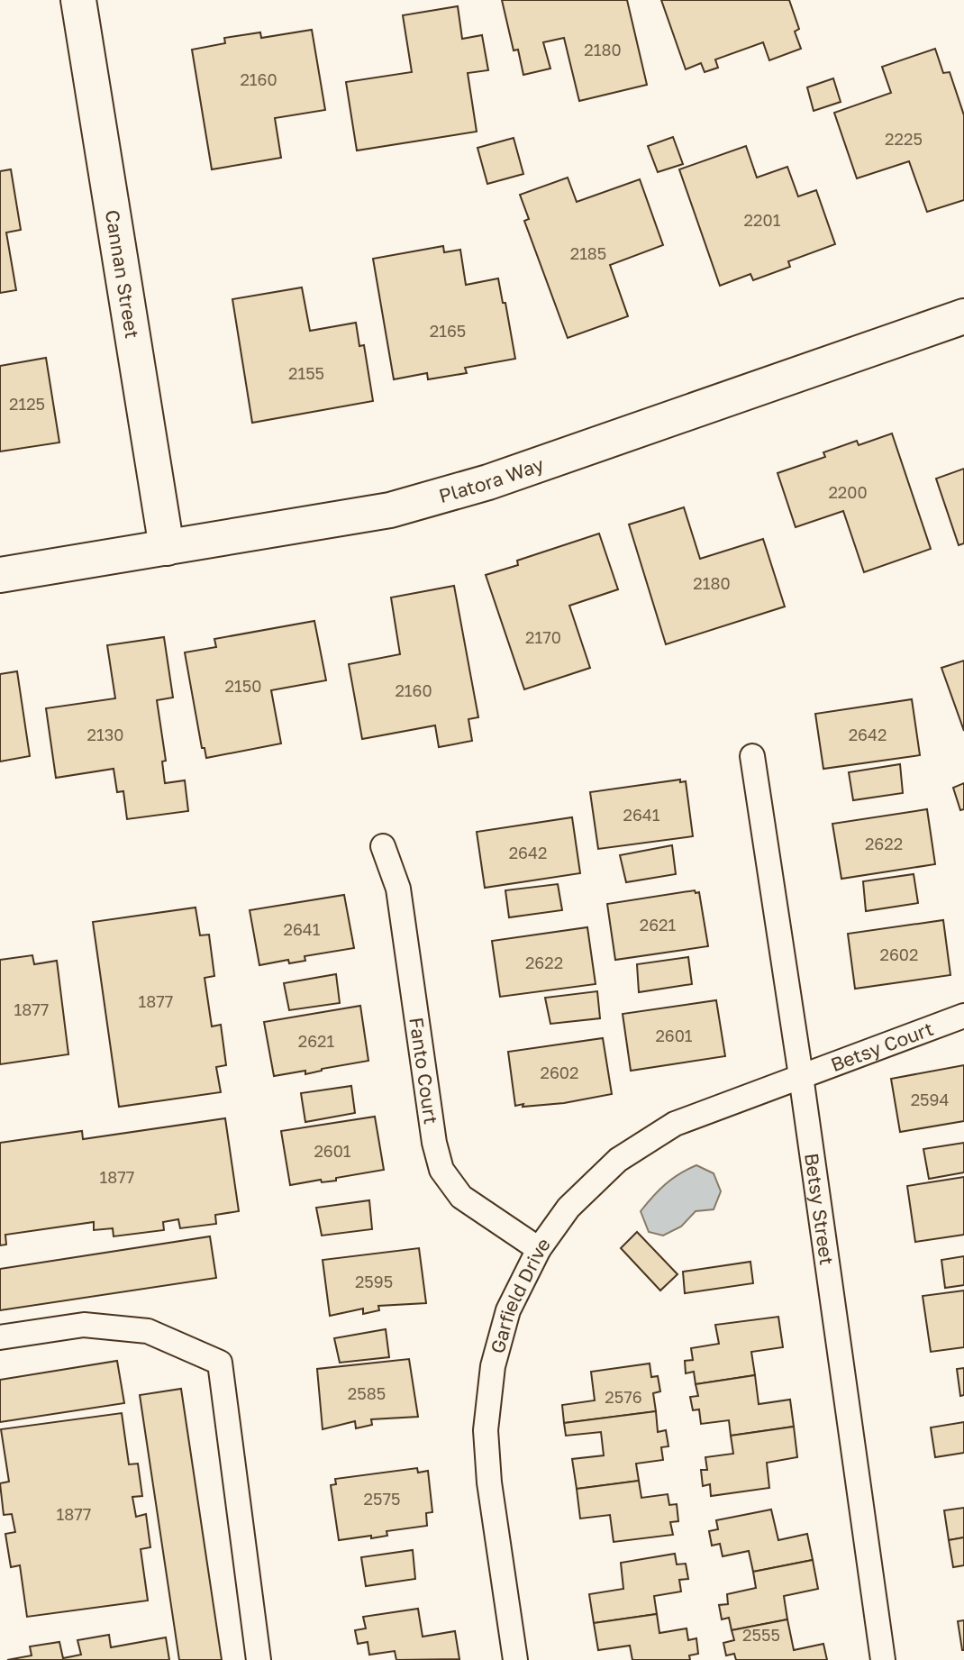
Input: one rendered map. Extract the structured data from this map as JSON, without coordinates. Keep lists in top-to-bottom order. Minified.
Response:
{"streets":{"street":["Cannan Street","Platora Way"],"lane":["Betsy Court","Fanto Court","Betsy Street","Garfield Drive"]},"crossings":[["Cannan Street","Platora Way"],["Betsy Court","Betsy Street"],["Betsy Court","Garfield Drive"],["Fanto Court","Garfield Drive"],["Betsy Street","Garfield Drive"]],"house_numbers":["2180","2160","2225","2201","2185","2165","2155","2125","2200","2180","2170","2150","2160","2130","2642","2641","2622","2642","2621","2641","2602","2622","1877","1877","2601","2621","2602","2594","2601","1877","2595","2585","2576","2575","1877","2555"]}
